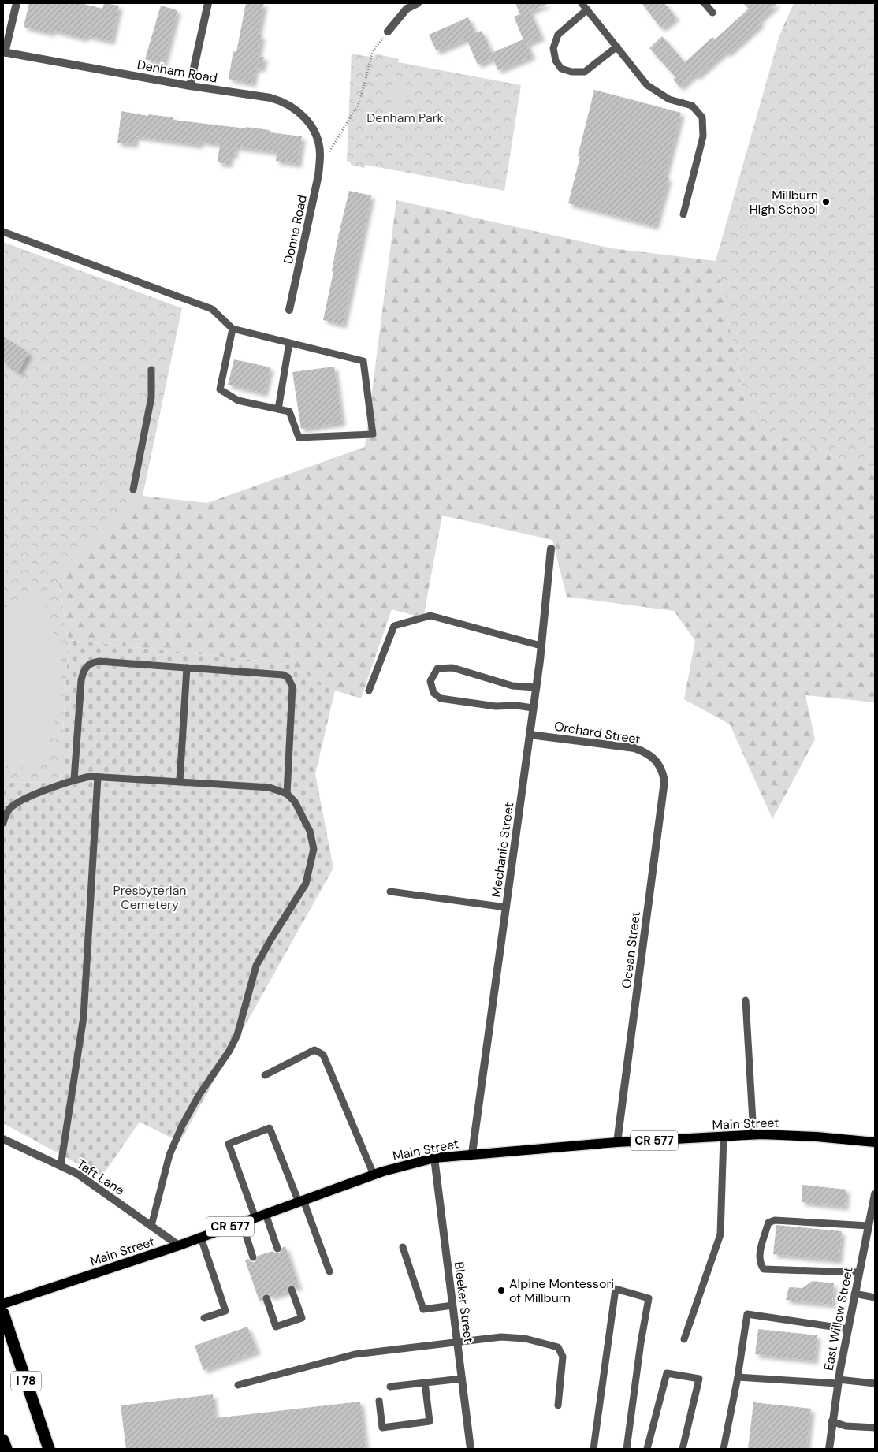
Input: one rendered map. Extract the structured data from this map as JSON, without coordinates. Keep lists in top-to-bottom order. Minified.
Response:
{"streets":{"highway":["I 78"],"main road":["Main Street","CR 577"],"street":["Denham Road","Donna Road","Orchard Street","Mechanic Street","Ocean Street","Taft Lane","Bleeker Street","East Willow Street"]},"crossings":[["Denham Road","Donna Road"],["Orchard Street","Mechanic Street"],["Orchard Street","Ocean Street"],["Mechanic Street","Main Street"],["Ocean Street","Main Street"],["Main Street","Taft Lane"],["Main Street","Bleeker Street"]],"parks":["Denham Park","Presbyterian Cemetery"],"places":["Millburn High School","Alpine Montessori of Millburn"]}
